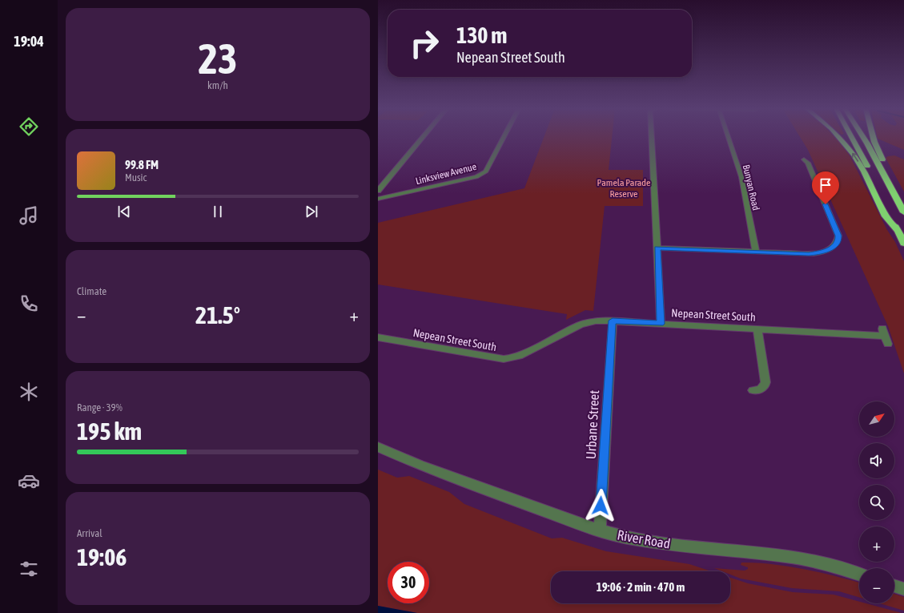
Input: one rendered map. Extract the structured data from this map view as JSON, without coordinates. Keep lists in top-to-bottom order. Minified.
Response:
{"streets":{"street":["Linksview Avenue","Bunyan Road","Nepean Street South","Urbane Street","River Road"]},"crossings":[["Nepean Street South","Urbane Street"],["Urbane Street","River Road"]],"parks":["Pamela Parade Reserve"],"north":"top right","page":{"tabs":"19:04","tile":[["23","km/h"],"Climate",["Range · 39%","195 km"],["Arrival","19:06"]],"turn":["130 m","Nepean Street South"],"song":["99.8 FM","Music"],"heat":["−","21.5°","+"],"map_buttons":["+","−"],"limit":"30","trip":"19:06 · 2 min · 470 m"}}
